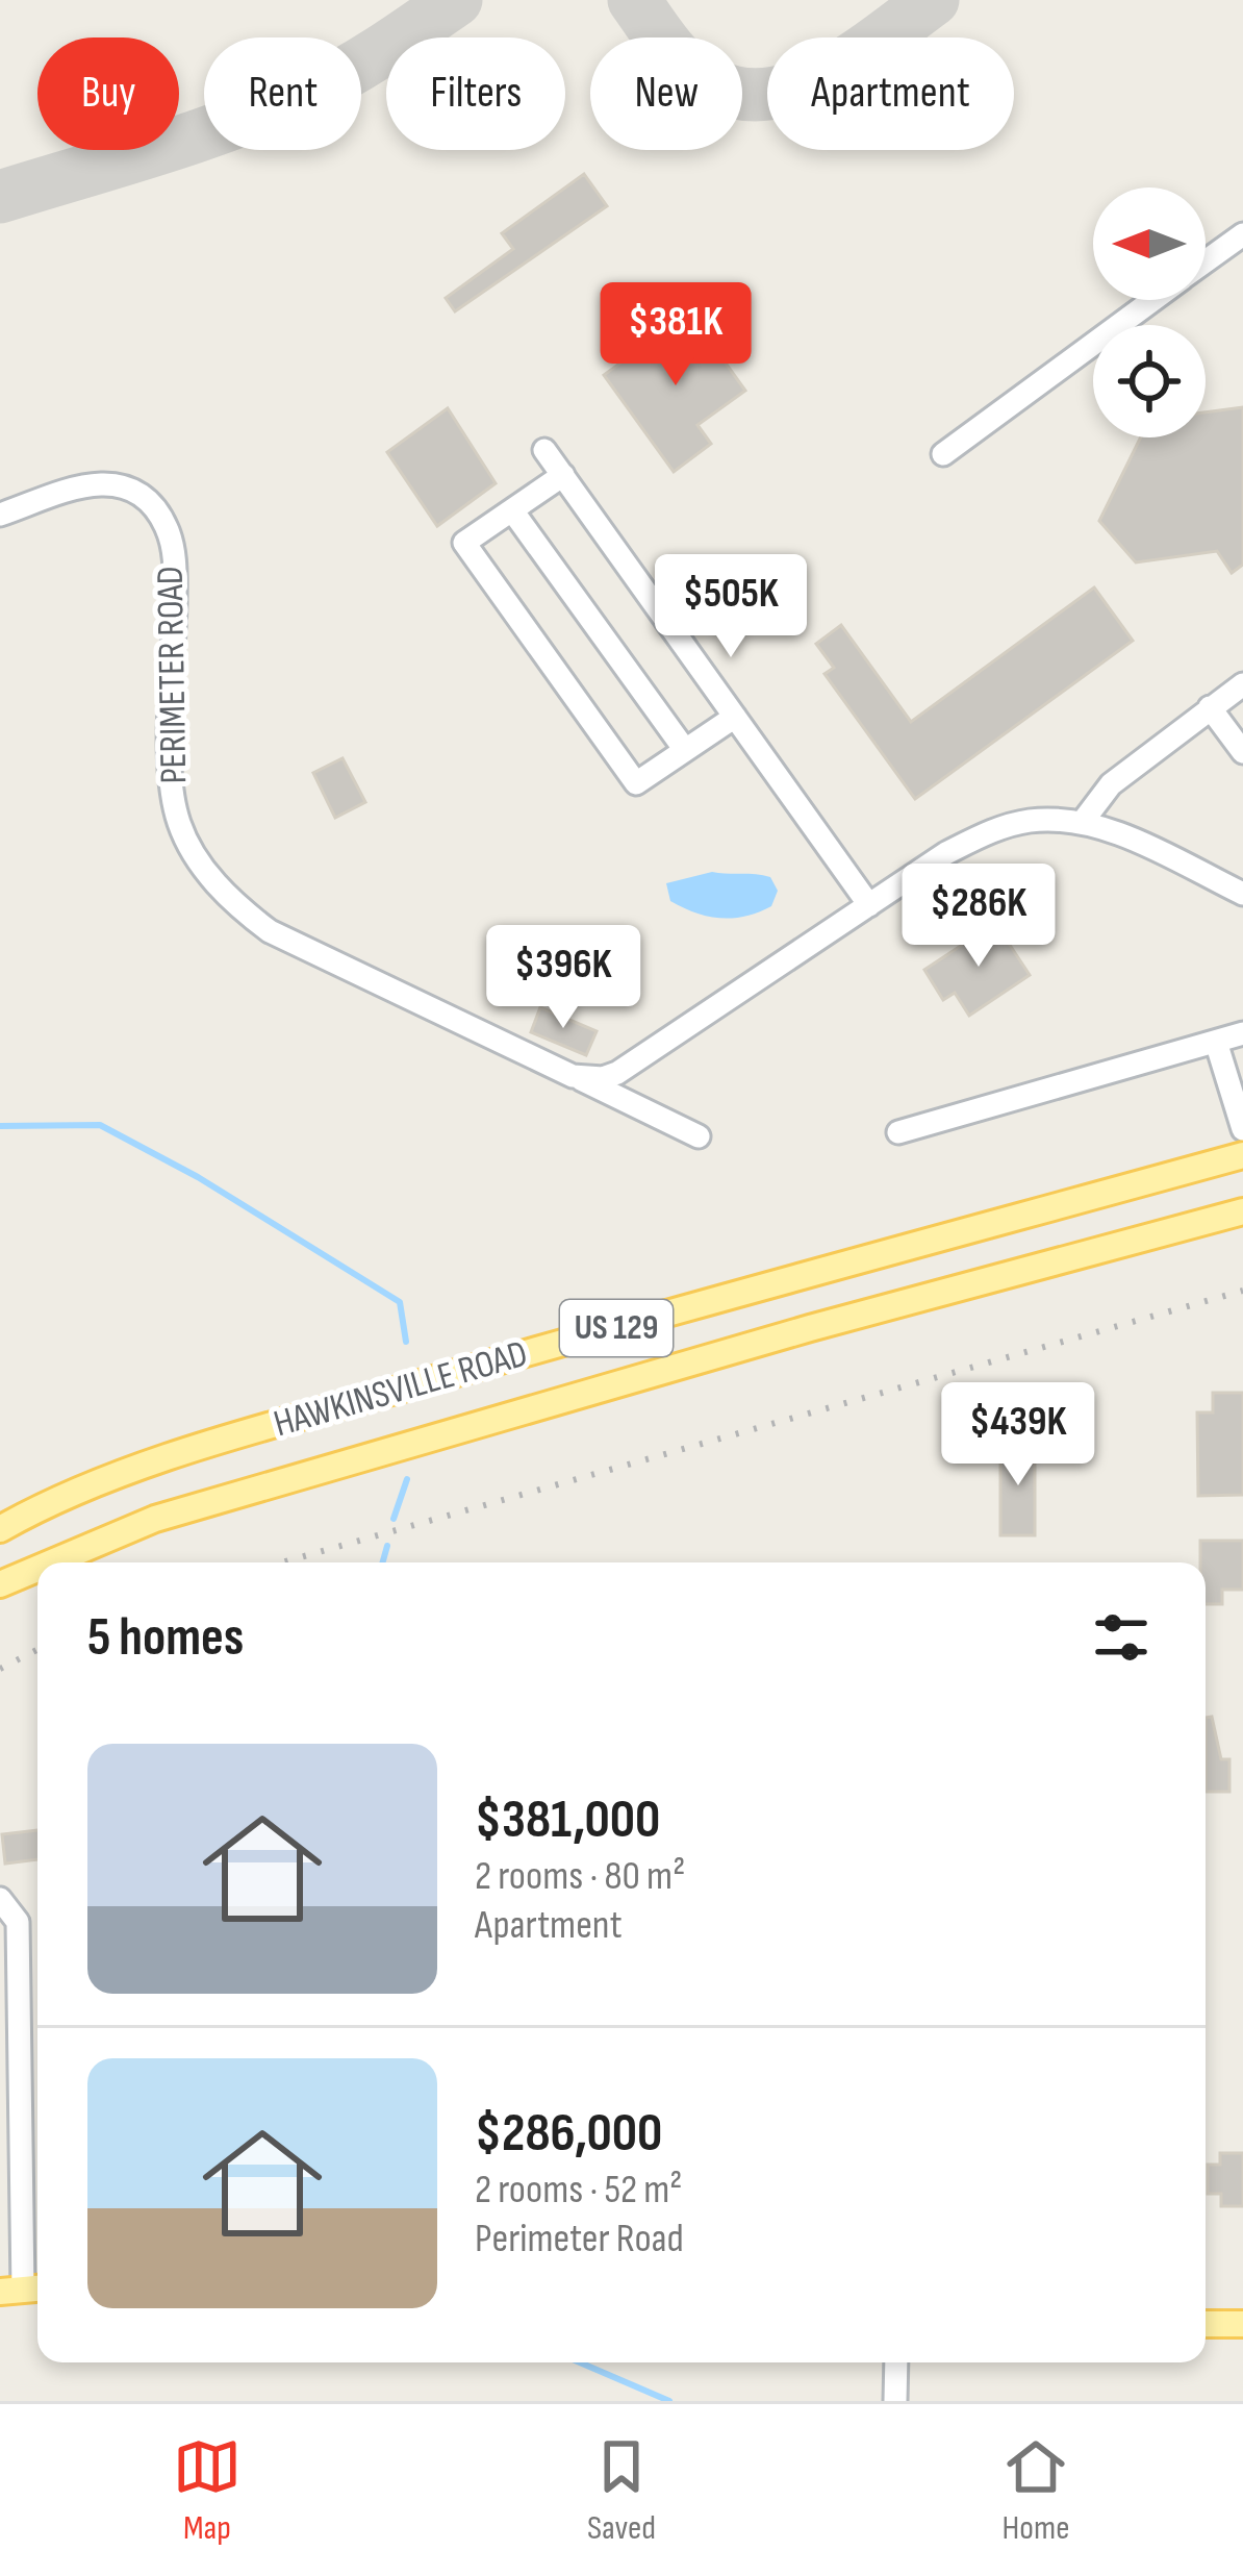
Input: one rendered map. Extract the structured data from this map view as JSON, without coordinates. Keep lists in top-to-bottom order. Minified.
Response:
{"streets":{"main road":["US 129","HAWKINSVILLE ROAD"],"street":["PERIMETER ROAD"]},"north":"left","page":{"chip":["Buy","Rent","Filters","New","Apartment"],"price":["$381K","$505K","$286K","$396K","$439K"],"heading":"5 homes","list":[{"name":"$381,000","note":"2 rooms · 80 m² · Apartment"},{"name":"$286,000","note":"2 rooms · 52 m² · Perimeter Road"}],"tabs":["Map","Saved","Home"]}}
